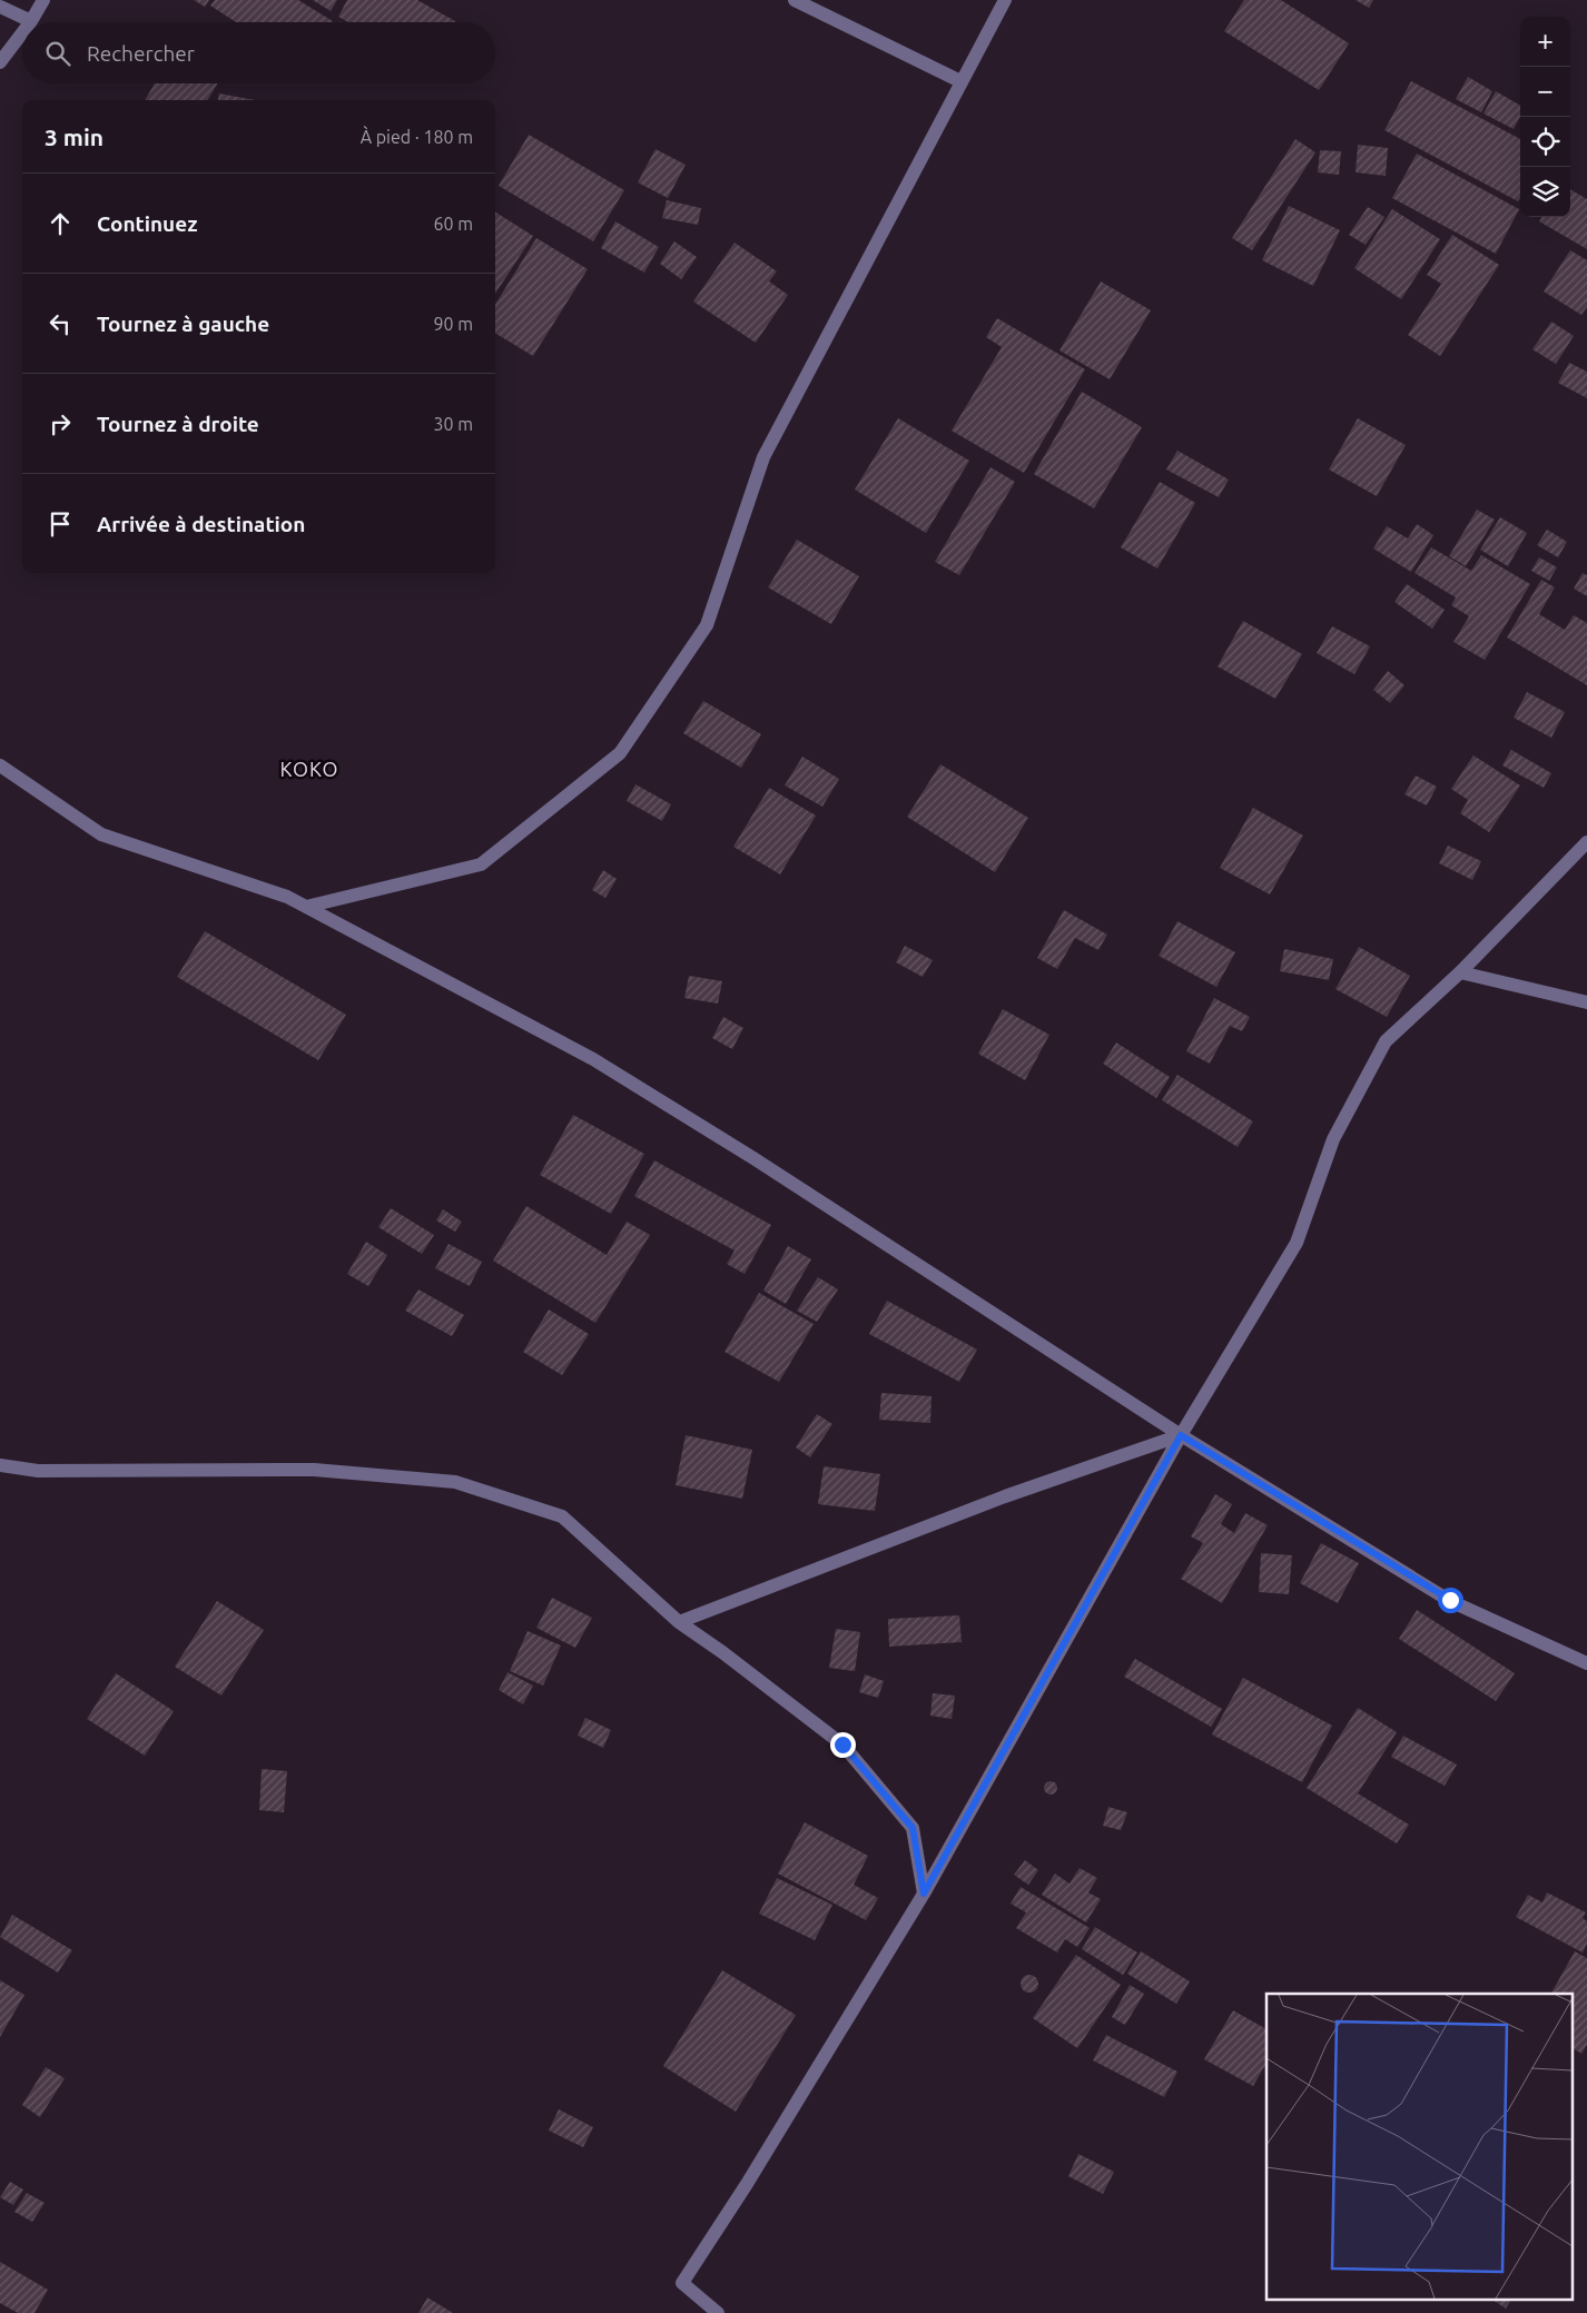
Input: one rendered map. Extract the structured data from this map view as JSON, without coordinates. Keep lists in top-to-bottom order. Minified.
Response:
{"districts":["KOKO"],"page":{"map_buttons":["+","−"],"search":"Rechercher","heading":["3 min","À pied · 180 m"],"list":[["Continuez","60 m"],["Tournez à gauche","90 m"],["Tournez à droite","30 m"],"Arrivée à destination"]}}
